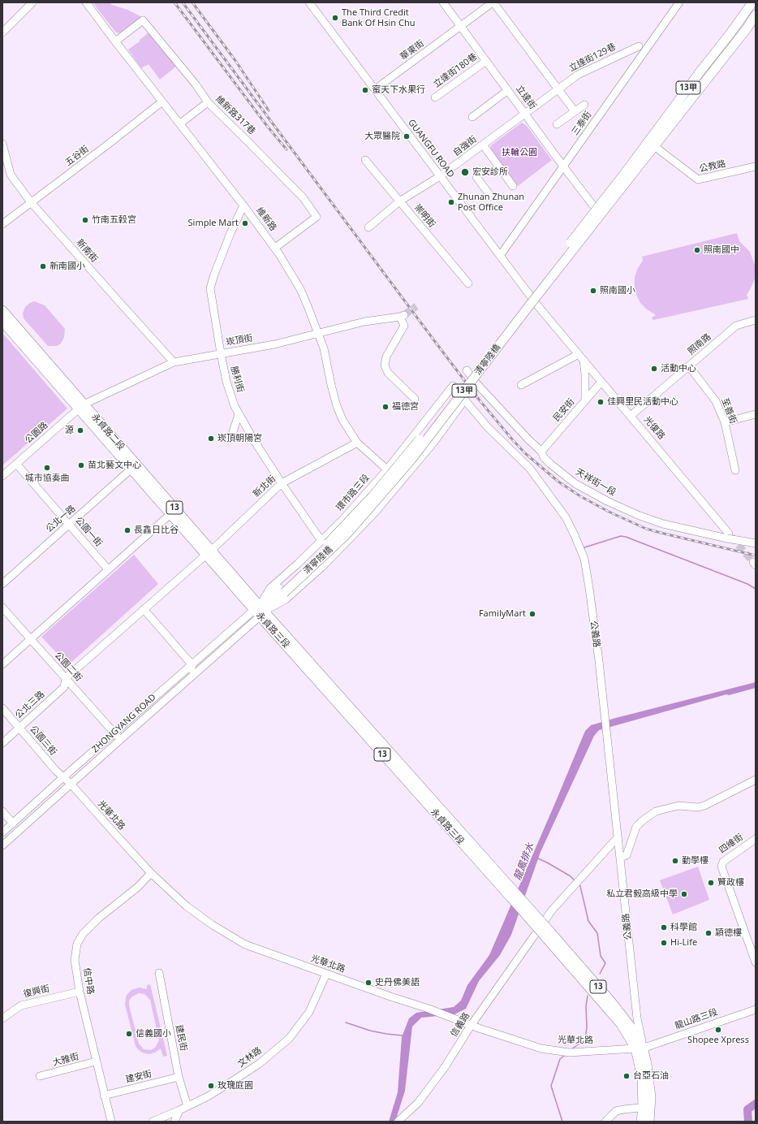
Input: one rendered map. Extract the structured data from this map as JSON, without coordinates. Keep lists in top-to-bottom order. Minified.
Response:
{"streets":{"main road":["13甲","清寧陸橋","永貞路二段","13","永貞路三段","公義路"],"street":["華東街","立達街129巷","立達街180巷","立達街","維新路317巷","三泰街","自強街","GUANGFU ROAD","五谷街","公教路","崇明街","維新路","新南街","崁頂街","照南路","勝利街","民安街","至善街","光復路","公園路","天祥街一段","新北街","環市路三段","公北一路","公園一街","公園二街","公北三路","ZHONGYANG ROAD","公園三街","光華北路","四維街","信中路","復興街","龍山路三段","信義路","建民街","文林路","大雅街","建安街"]},"crossings":[["華東街","立達街"],["華東街","GUANGFU ROAD"],["立達街129巷","立達街"],["立達街129巷","自強街"],["立達街180巷","立達街"],["13甲","公教路"],["13甲","清寧陸橋"],["立達街","三泰街"],["立達街","自強街"],["維新路317巷","維新路"],["三泰街","GUANGFU ROAD"],["自強街","GUANGFU ROAD"],["自強街","崇明街"],["GUANGFU ROAD","光復路"],["五谷街","維新路"],["五谷街","新南街"],["公教路","清寧陸橋"],["維新路","崁頂街"],["維新路","勝利街"],["維新路","新北街"],["維新路","環市路三段"],["新南街","崁頂街"],["崁頂街","勝利街"],["崁頂街","永貞路二段"],["崁頂街","公園路"],["照南路","至善街"],["照南路","光復路"],["清寧陸橋","永貞路二段"],["清寧陸橋","環市路三段"],["清寧陸橋","永貞路三段"],["清寧陸橋","ZHONGYANG ROAD"],["勝利街","新北街"],["勝利街","環市路三段"],["民安街","光復路"],["民安街","天祥街一段"],["光復路","天祥街一段"],["永貞路二段","公園路"],["永貞路二段","新北街"],["永貞路二段","環市路三段"],["永貞路二段","公北一路"],["永貞路二段","永貞路三段"],["永貞路二段","ZHONGYANG ROAD"],["公園路","公園一街"],["新北街","公園二街"],["新北街","公北三路"],["環市路三段","永貞路三段"],["環市路三段","公義路"],["環市路三段","ZHONGYANG ROAD"],["公北一路","公園一街"],["永貞路三段","公義路"],["永貞路三段","ZHONGYANG ROAD"],["永貞路三段","光華北路"],["永貞路三段","龍山路三段"],["公義路","光華北路"],["公義路","龍山路三段"],["公園二街","公北三路"],["公園二街","ZHONGYANG ROAD"],["公北三路","公園三街"],["ZHONGYANG ROAD","公園三街"],["ZHONGYANG ROAD","光華北路"],["公園三街","光華北路"],["光華北路","信中路"],["光華北路","龍山路三段"],["光華北路","信義路"],["光華北路","文林路"],["信中路","復興街"],["信中路","大雅街"],["信中路","建安街"],["建民街","文林路"],["建民街","建安街"]],"water":["龍鳳排水"],"parks":["扶輪公園"],"places":["The Third Credit Bank Of Hsin Chu","蜜天下水果行","大眾醫院","宏安診所","Zhunan Zhunan Post Office","竹南五穀宮","Simple Mart","照南國中","新南國小","照南國小","活動中心","佳興里民活動中心","福德宮","源","崁頂朝陽宮","苗北藝文中心","城市協奏曲","長鑫日比谷","FamilyMart","勤學樓","賢政樓","私立君毅高級中學","科學館","穎德樓","Hi-Life","史丹佛美語","Shopee Xpress","信義國小","台亞石油","玫瑰庭園"]}
